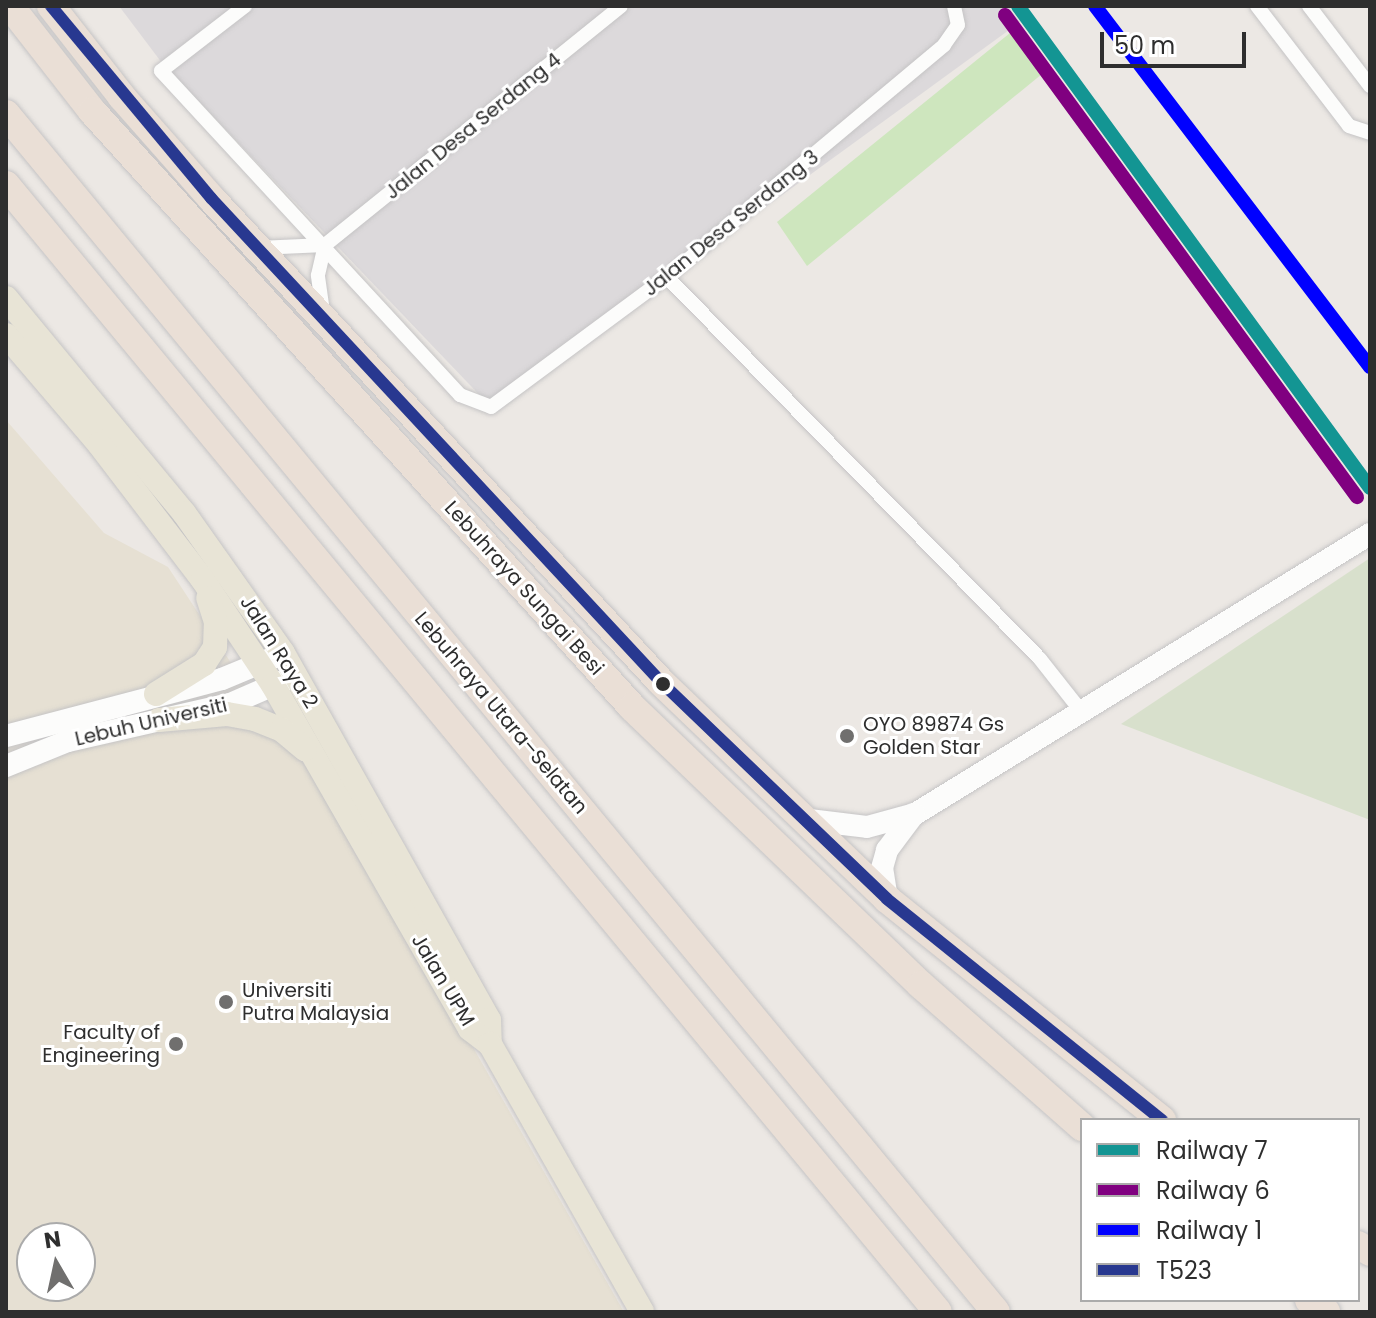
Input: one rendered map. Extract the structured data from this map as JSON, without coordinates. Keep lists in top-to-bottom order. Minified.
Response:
{"streets":{"highway":["Lebuhraya Sungai Besi","Lebuhraya Utara–Selatan"],"main road":["Jalan Raya 2","Jalan UPM"],"street":["Jalan Desa Serdang 4","Jalan Desa Serdang 3","Lebuh Universiti"]},"crossings":[["Jalan Desa Serdang 4","Jalan Desa Serdang 3"],["Jalan Raya 2","Lebuh Universiti"],["Jalan Raya 2","Jalan UPM"],["Lebuh Universiti","Jalan UPM"]],"places":["OYO 89874 Gs Golden Star","Universiti Putra Malaysia","Faculty of Engineering"],"lines":["rail line 7","rail line 1","transit line T523","rail line 6"],"legend":["Railway 7","Railway 6","Railway 1","T523"],"scale_bar":"50 m","north":"top"}
